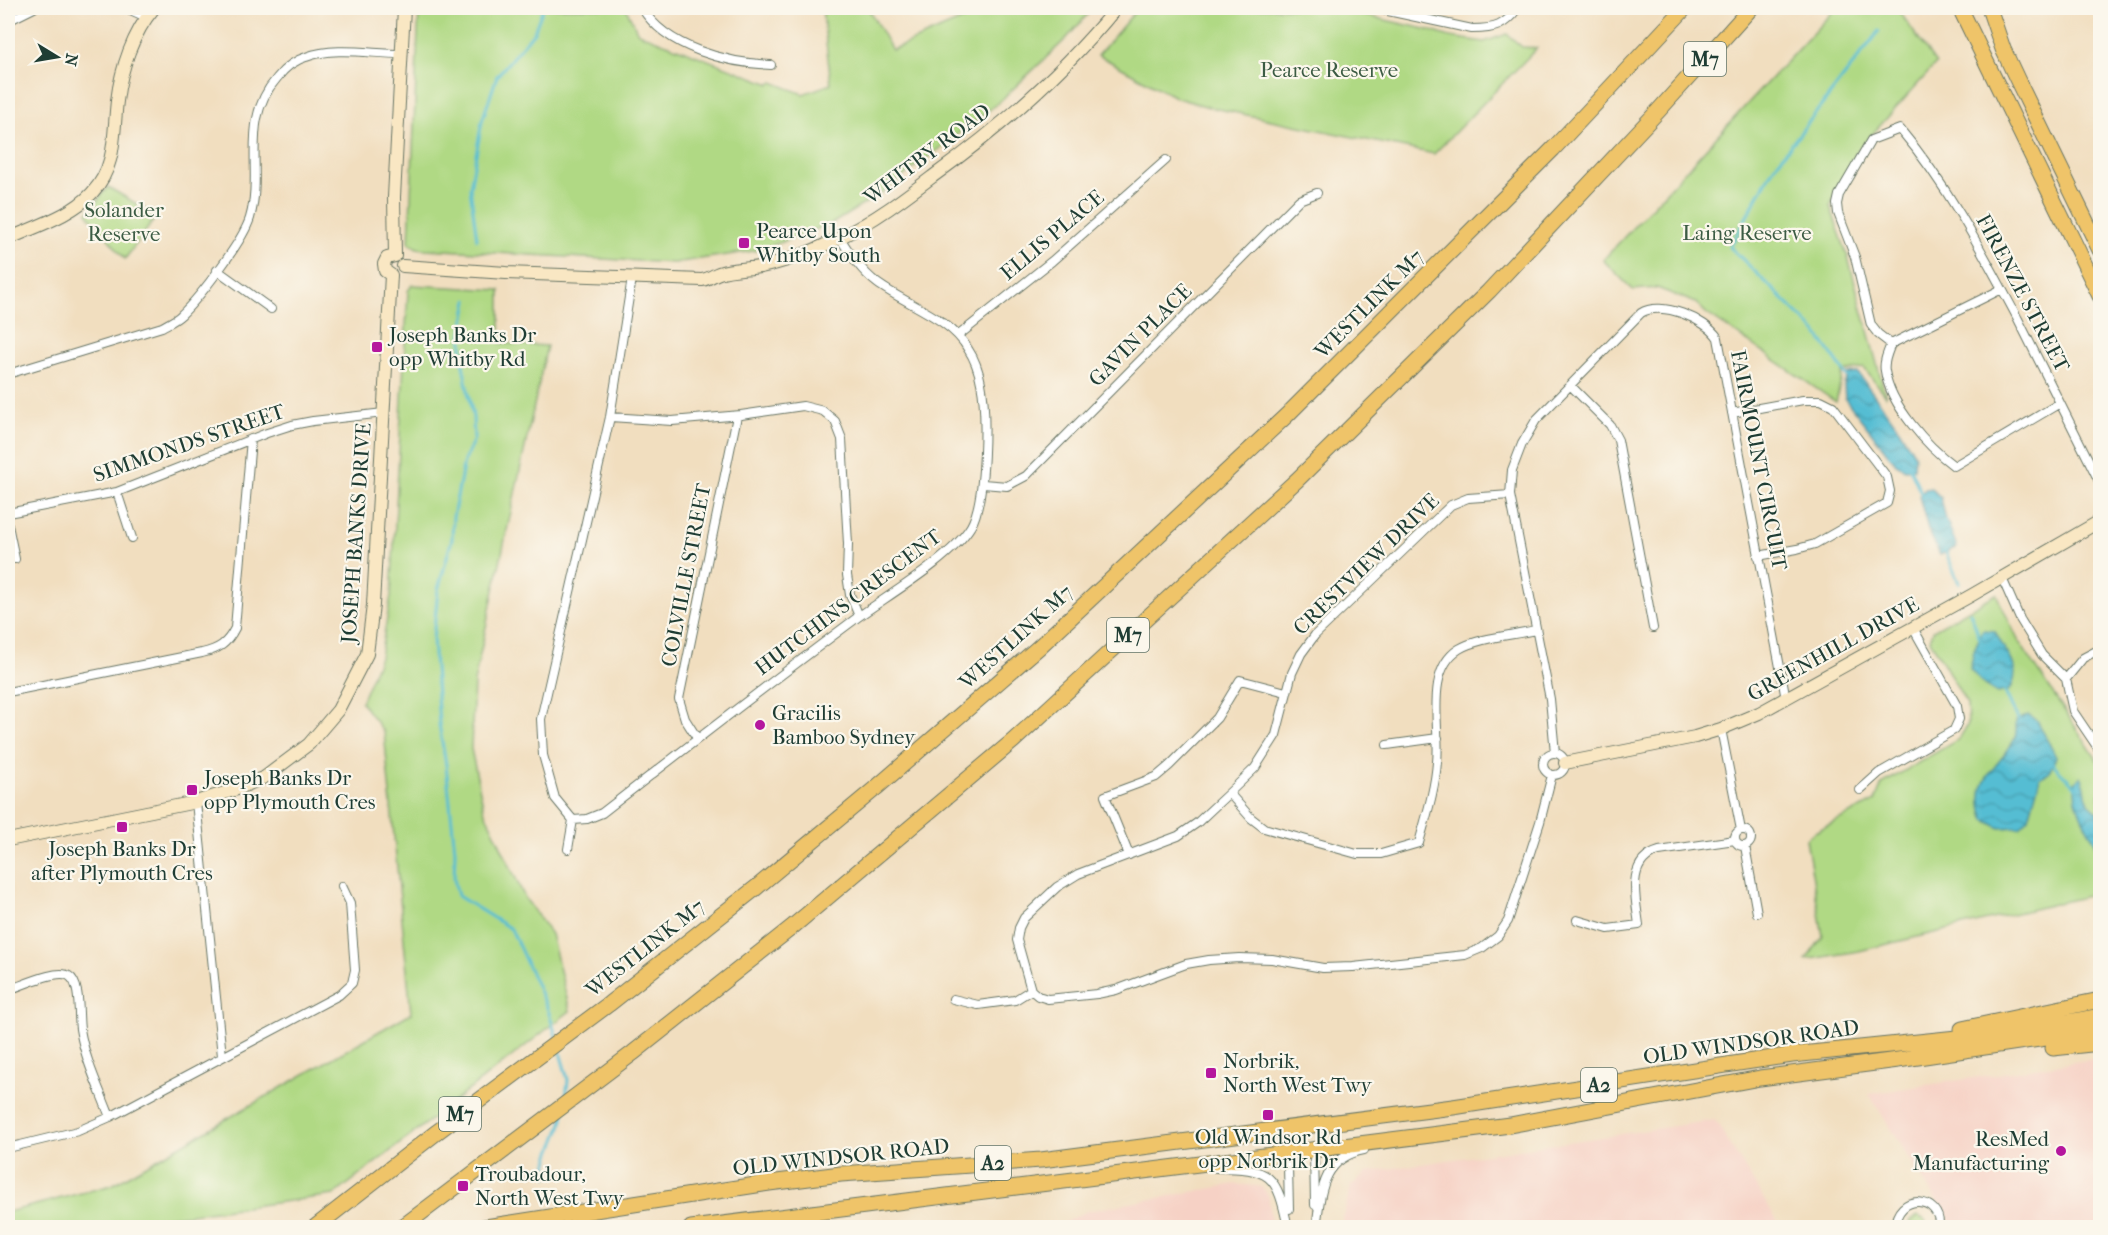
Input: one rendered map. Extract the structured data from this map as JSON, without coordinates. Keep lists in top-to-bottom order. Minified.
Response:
{"streets":{"highway":["M7","WESTLINK M7","OLD WINDSOR ROAD","A2"],"street":["WHITBY ROAD","ELLIS PLACE","FIRENZE STREET","GAVIN PLACE","SIMMONDS STREET","FAIRMOUNT CIRCUIT","JOSEPH BANKS DRIVE","CRESTVIEW DRIVE","COLVILLE STREET","HUTCHINS CRESCENT","GREENHILL DRIVE"]},"crossings":[["WHITBY ROAD","JOSEPH BANKS DRIVE"],["WHITBY ROAD","HUTCHINS CRESCENT"],["ELLIS PLACE","HUTCHINS CRESCENT"],["GAVIN PLACE","HUTCHINS CRESCENT"],["SIMMONDS STREET","JOSEPH BANKS DRIVE"],["FAIRMOUNT CIRCUIT","CRESTVIEW DRIVE"],["FAIRMOUNT CIRCUIT","GREENHILL DRIVE"],["COLVILLE STREET","HUTCHINS CRESCENT"]],"parks":["Pearce Reserve","Solander Reserve","Laing Reserve"],"places":{"transit":["Pearce Upon Whitby South","Joseph Banks Dr opp Whitby Rd","Joseph Banks Dr opp Plymouth Cres","Joseph Banks Dr after Plymouth Cres","Norbrik, North West Twy","Old Windsor Rd opp Norbrik Dr","Troubadour, North West Twy"],"other":["Gracilis Bamboo Sydney","ResMed Manufacturing"]},"north":"right"}
